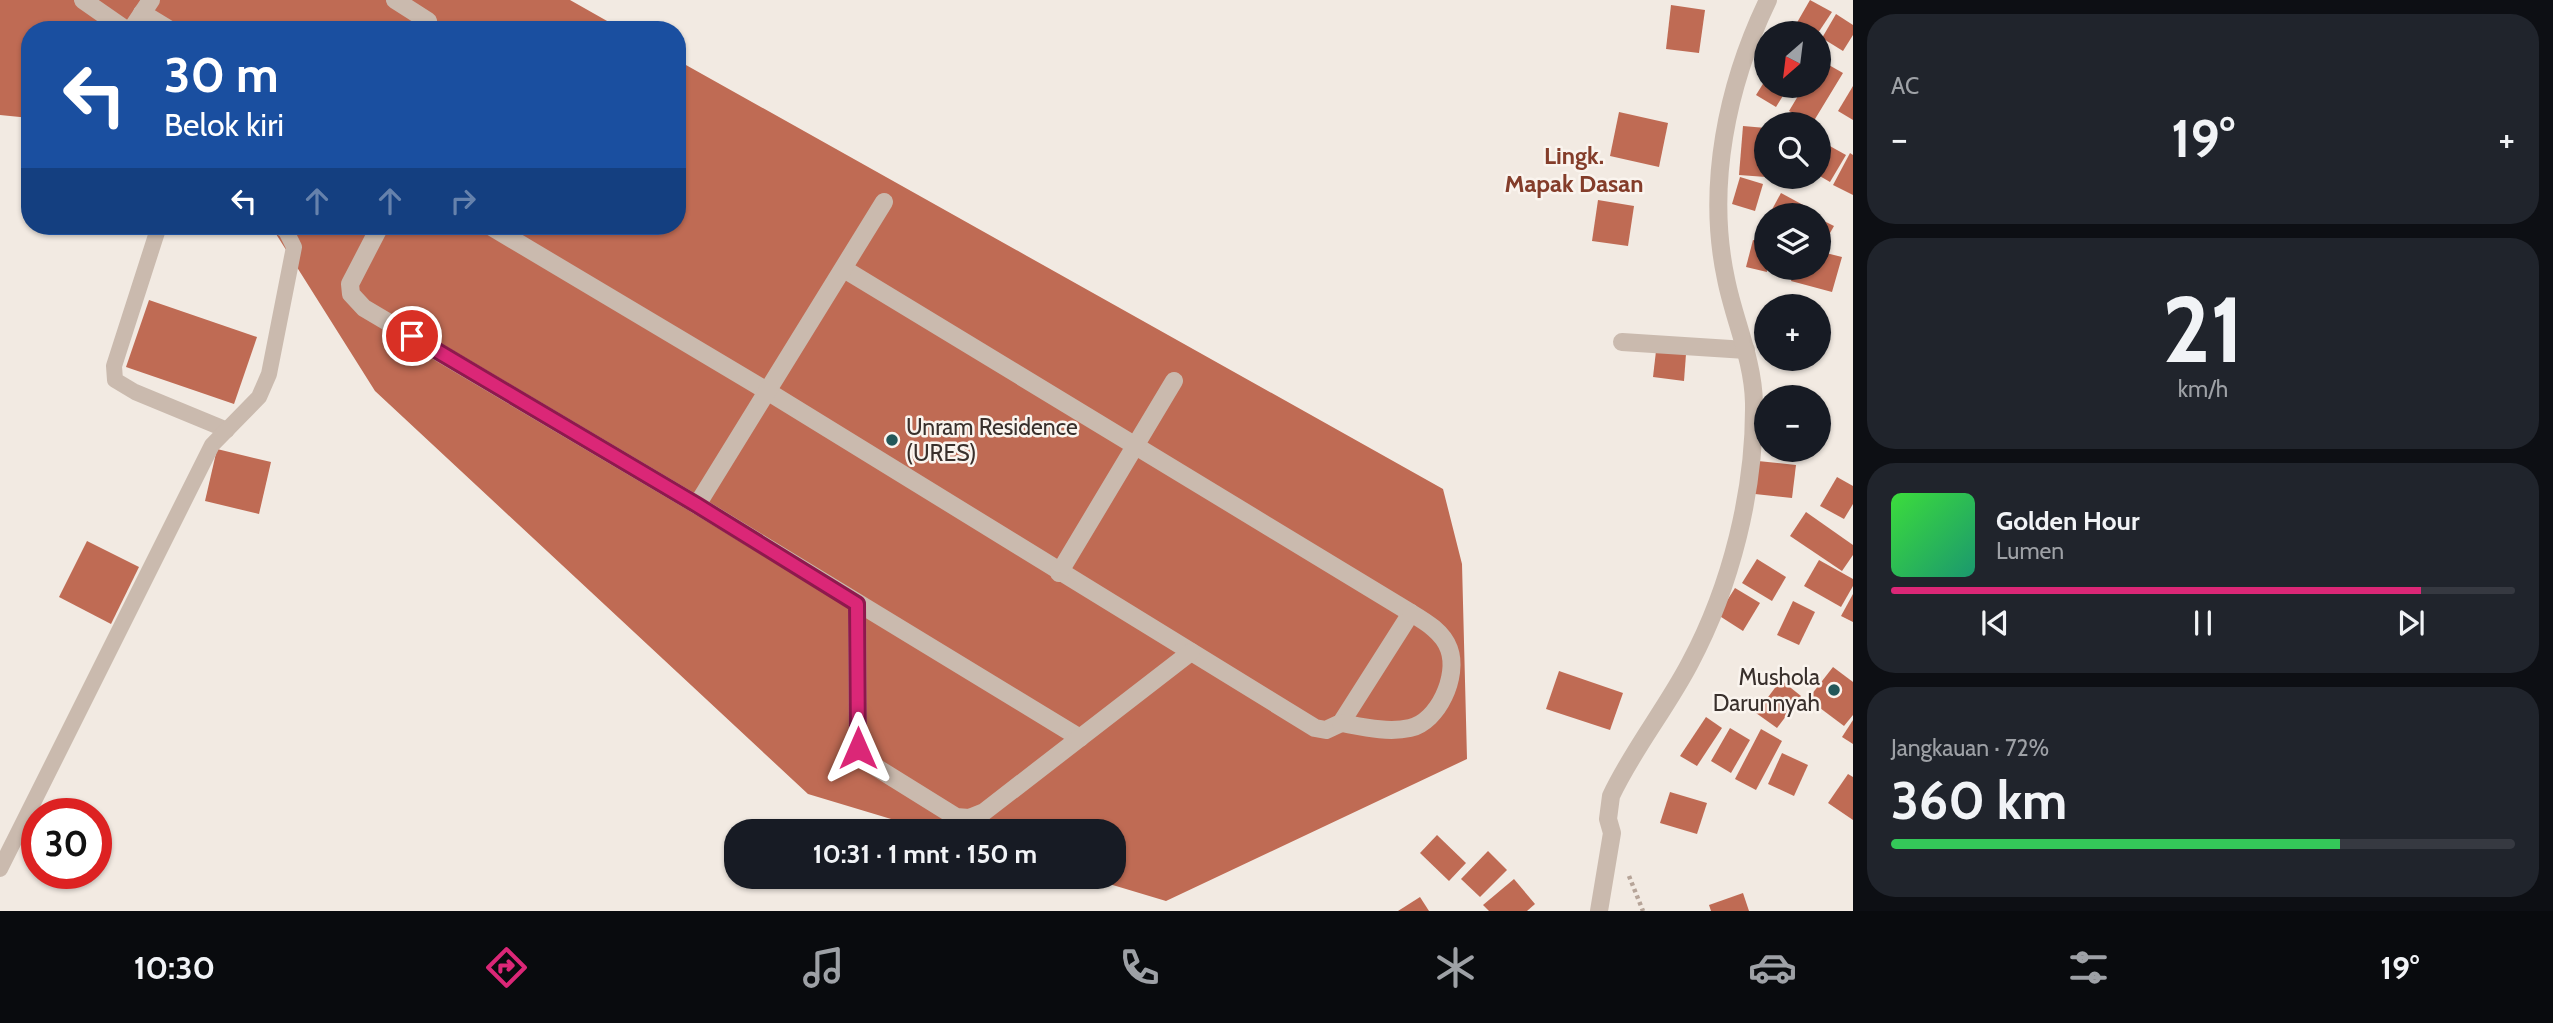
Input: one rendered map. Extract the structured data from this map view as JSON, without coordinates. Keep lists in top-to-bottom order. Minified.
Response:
{"districts":["Lingk. Mapak Dasan"],"places":["Unram Residence (URES)","Mushola Darunnyah"],"north":"bottom left","page":{"tile":["AC",["21","km/h"],["Jangkauan · 72%","360 km"]],"map_buttons":["+","−"],"turn":["30 m","Belok kiri"],"heat":["−","19°","+"],"song":["Golden Hour","Lumen"],"limit":"30","trip":"10:31 · 1 mnt · 150 m","tabs":["10:30","19°"]}}
